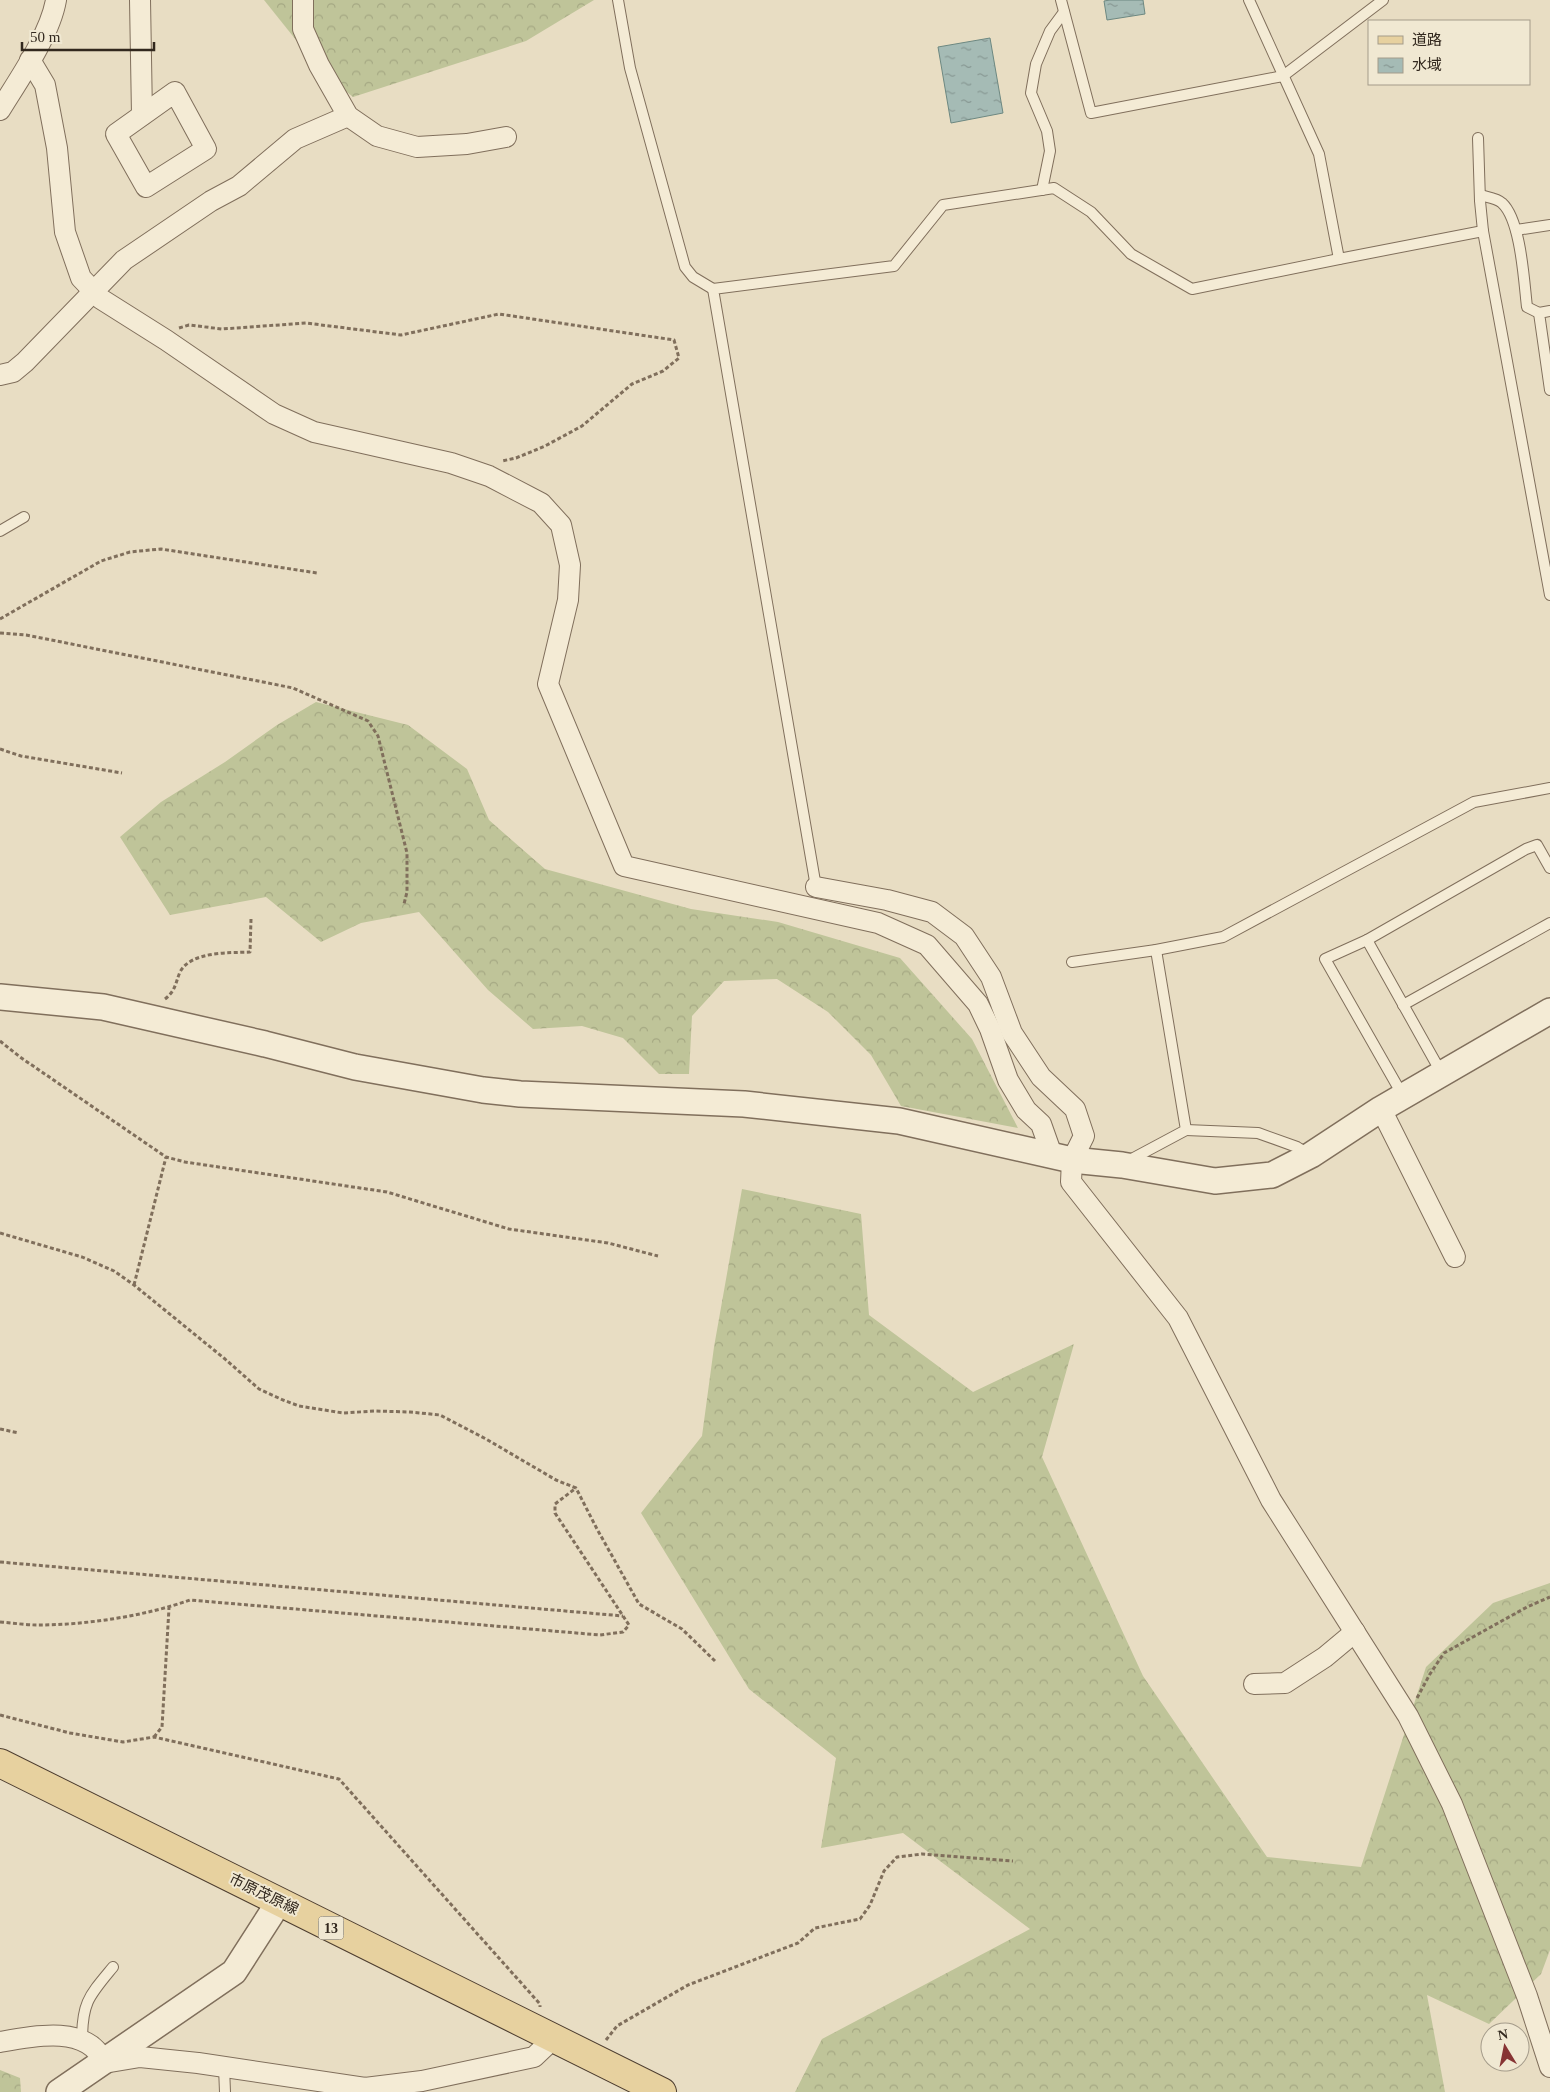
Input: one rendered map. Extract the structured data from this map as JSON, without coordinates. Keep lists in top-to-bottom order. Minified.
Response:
{"streets":{"main road":["市原茂原線","13"]},"legend":["道路","水域"],"scale_bar":"50 m","north":"top"}
